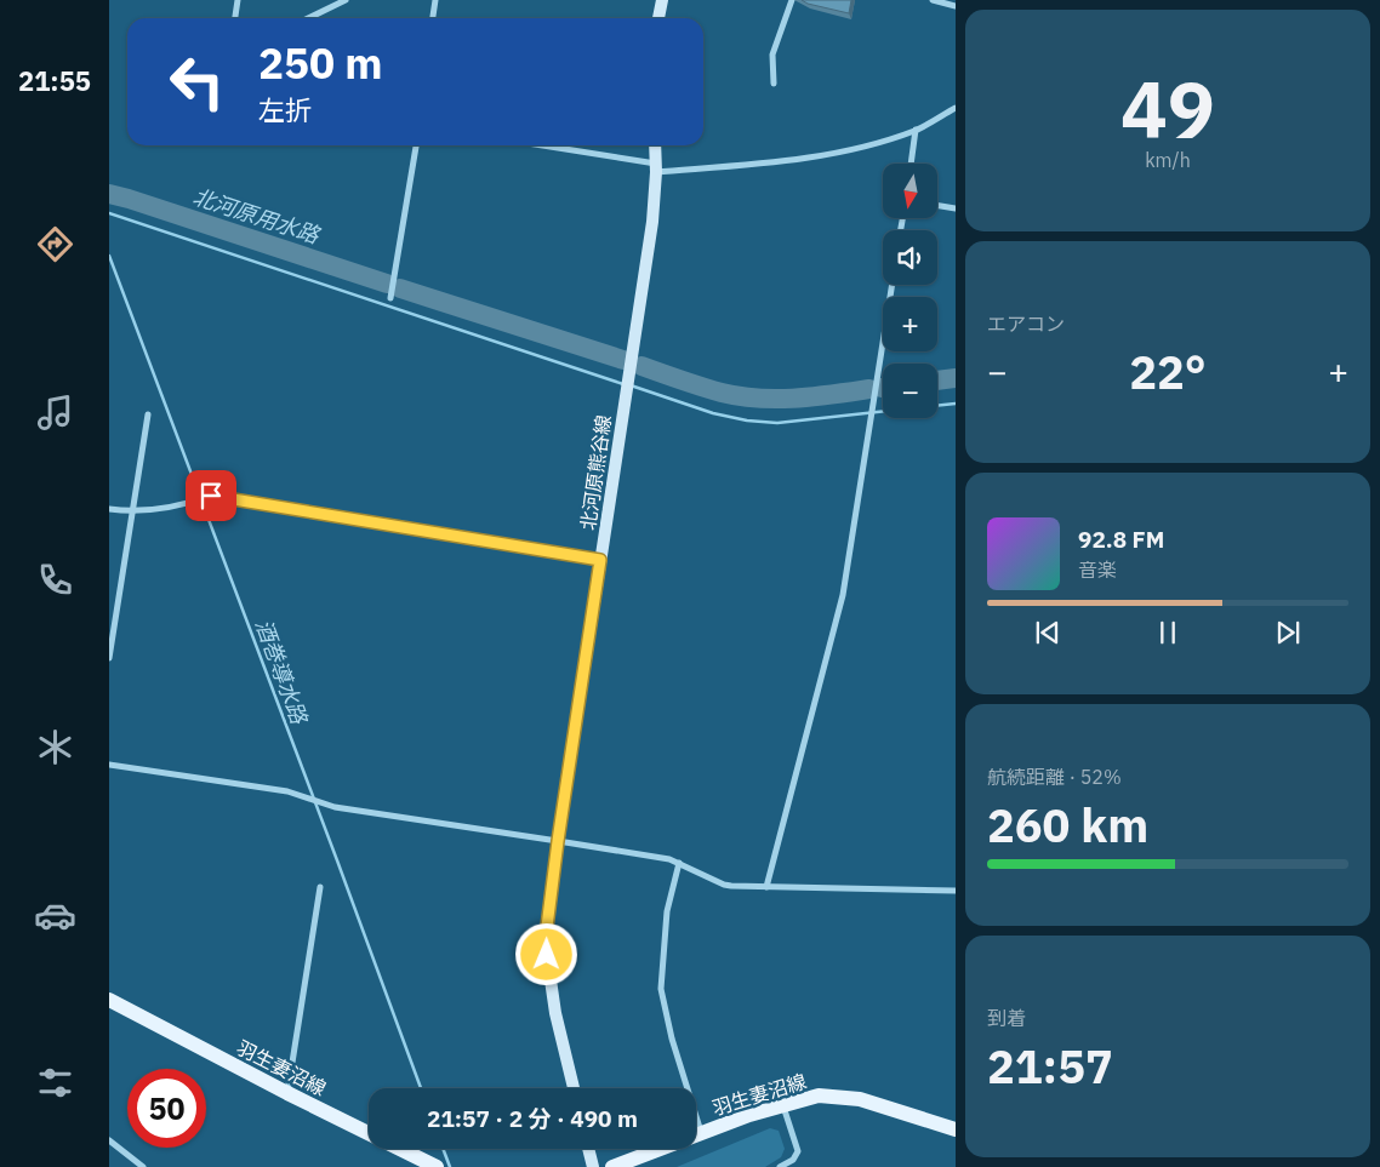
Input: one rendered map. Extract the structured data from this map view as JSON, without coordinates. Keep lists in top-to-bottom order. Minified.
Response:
{"streets":{"main road":["北河原熊谷線","羽生妻沼線"]},"water":["北河原用水路","酒巻導水路"],"north":"bottom","page":{"tabs":"21:55","tile":[["49","km/h"],"エアコン",["航続距離 · 52%","260 km"],["到着","21:57"]],"turn":["250 m","左折"],"map_buttons":["+","−"],"heat":["−","22°","+"],"song":["92.8 FM","音楽"],"limit":"50","trip":"21:57 · 2 分 · 490 m"}}
